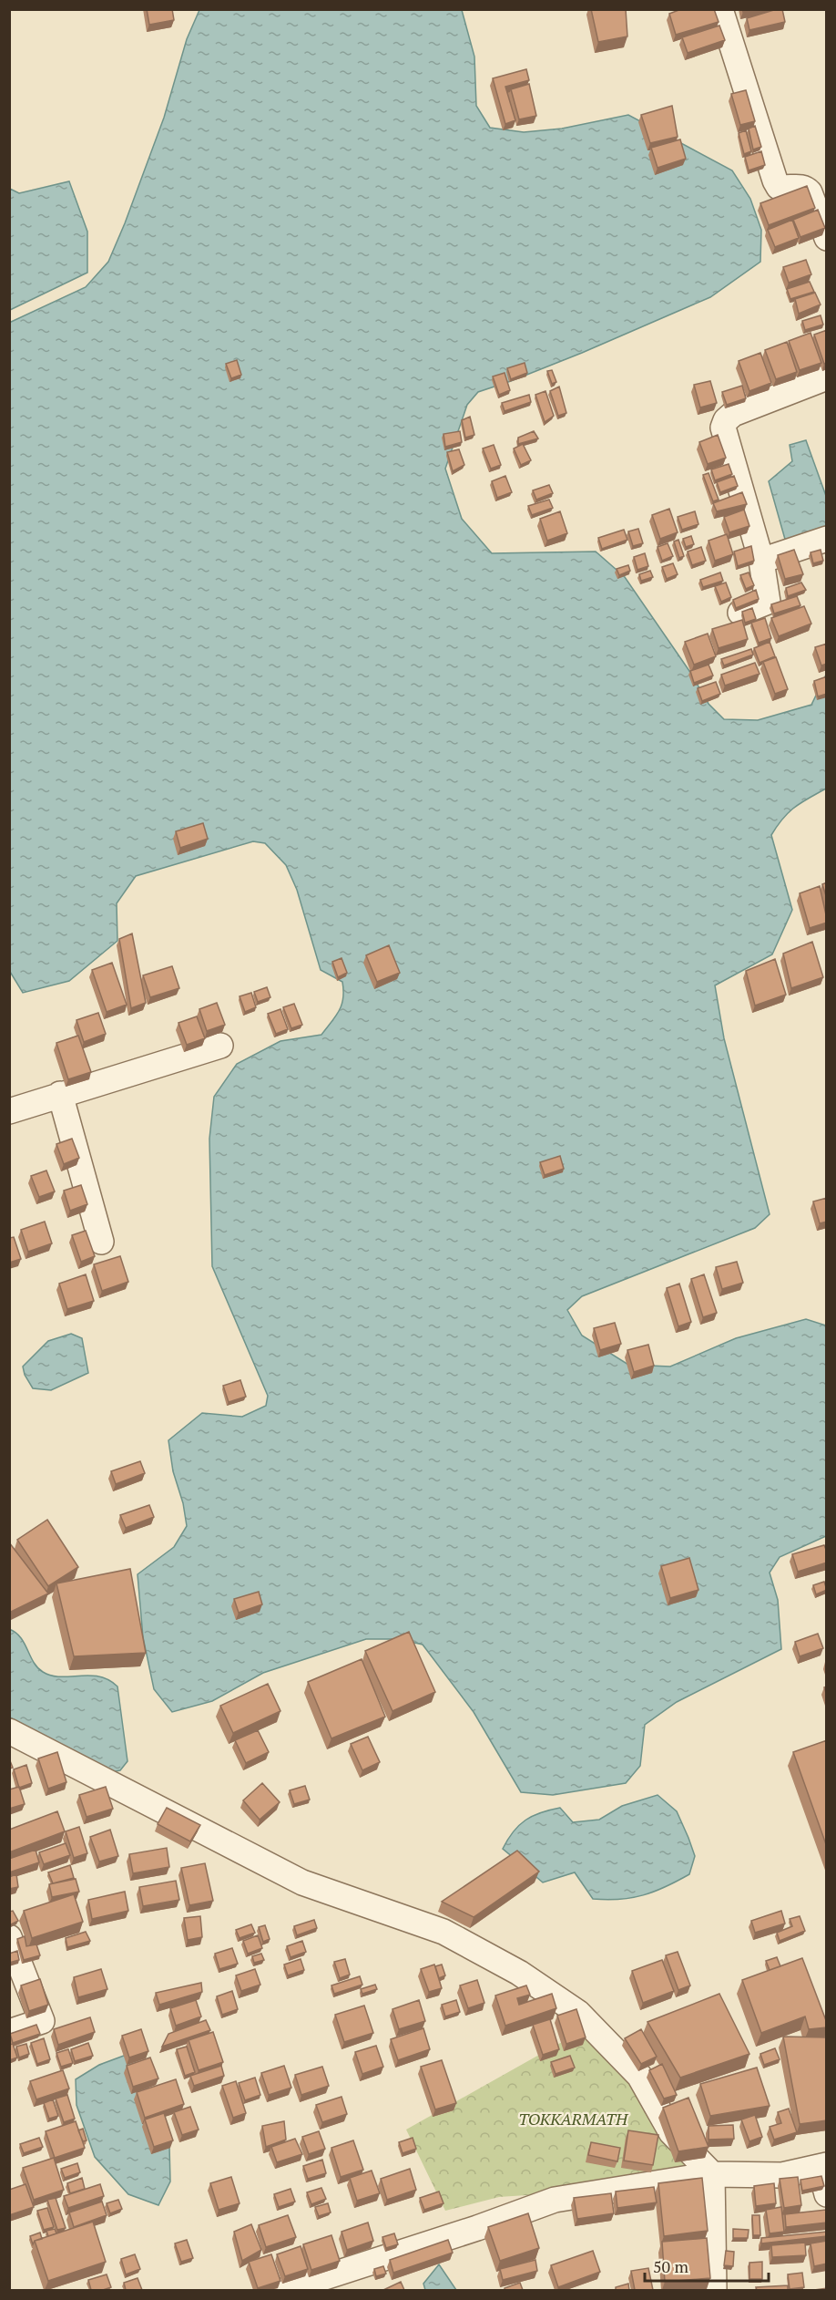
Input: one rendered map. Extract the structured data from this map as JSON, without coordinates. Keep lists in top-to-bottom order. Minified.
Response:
{"parks":["TOKKARMATH"],"scale_bar":"50 m"}
